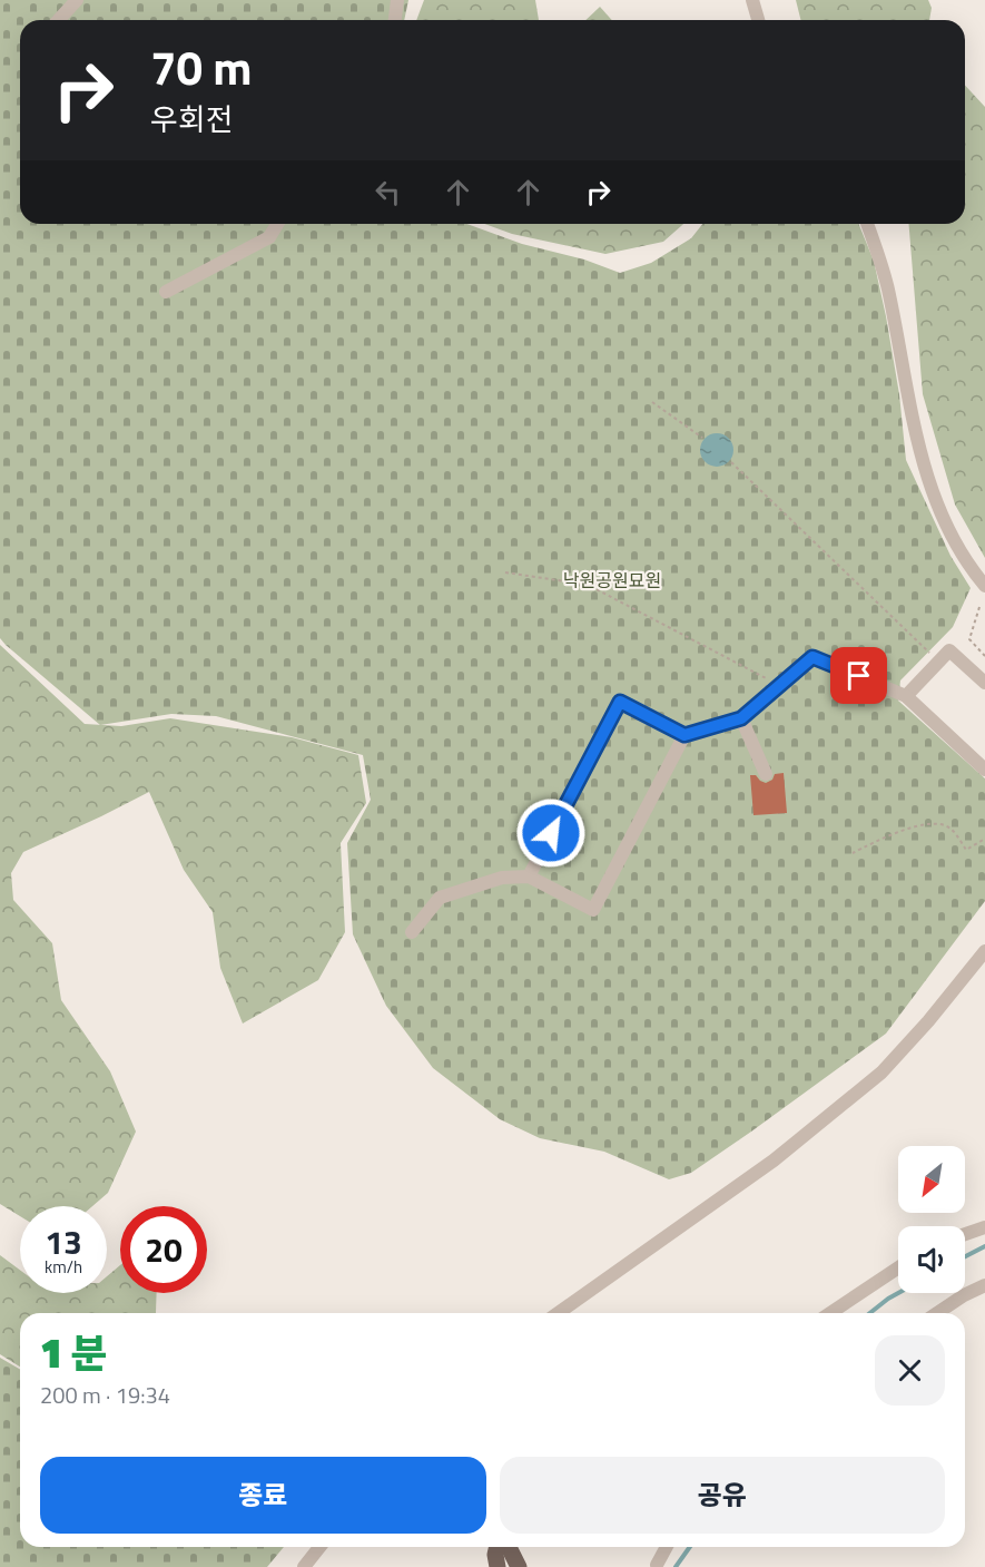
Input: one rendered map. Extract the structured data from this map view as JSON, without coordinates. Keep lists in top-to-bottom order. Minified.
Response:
{"parks":["낙원공원묘원"],"north":"bottom left","page":{"turn":["70 m","우회전"],"speed":"13 km/h","limit":"20","heading":["1 분","200 m · 19:34"],"buttons":["종료","공유"]}}
